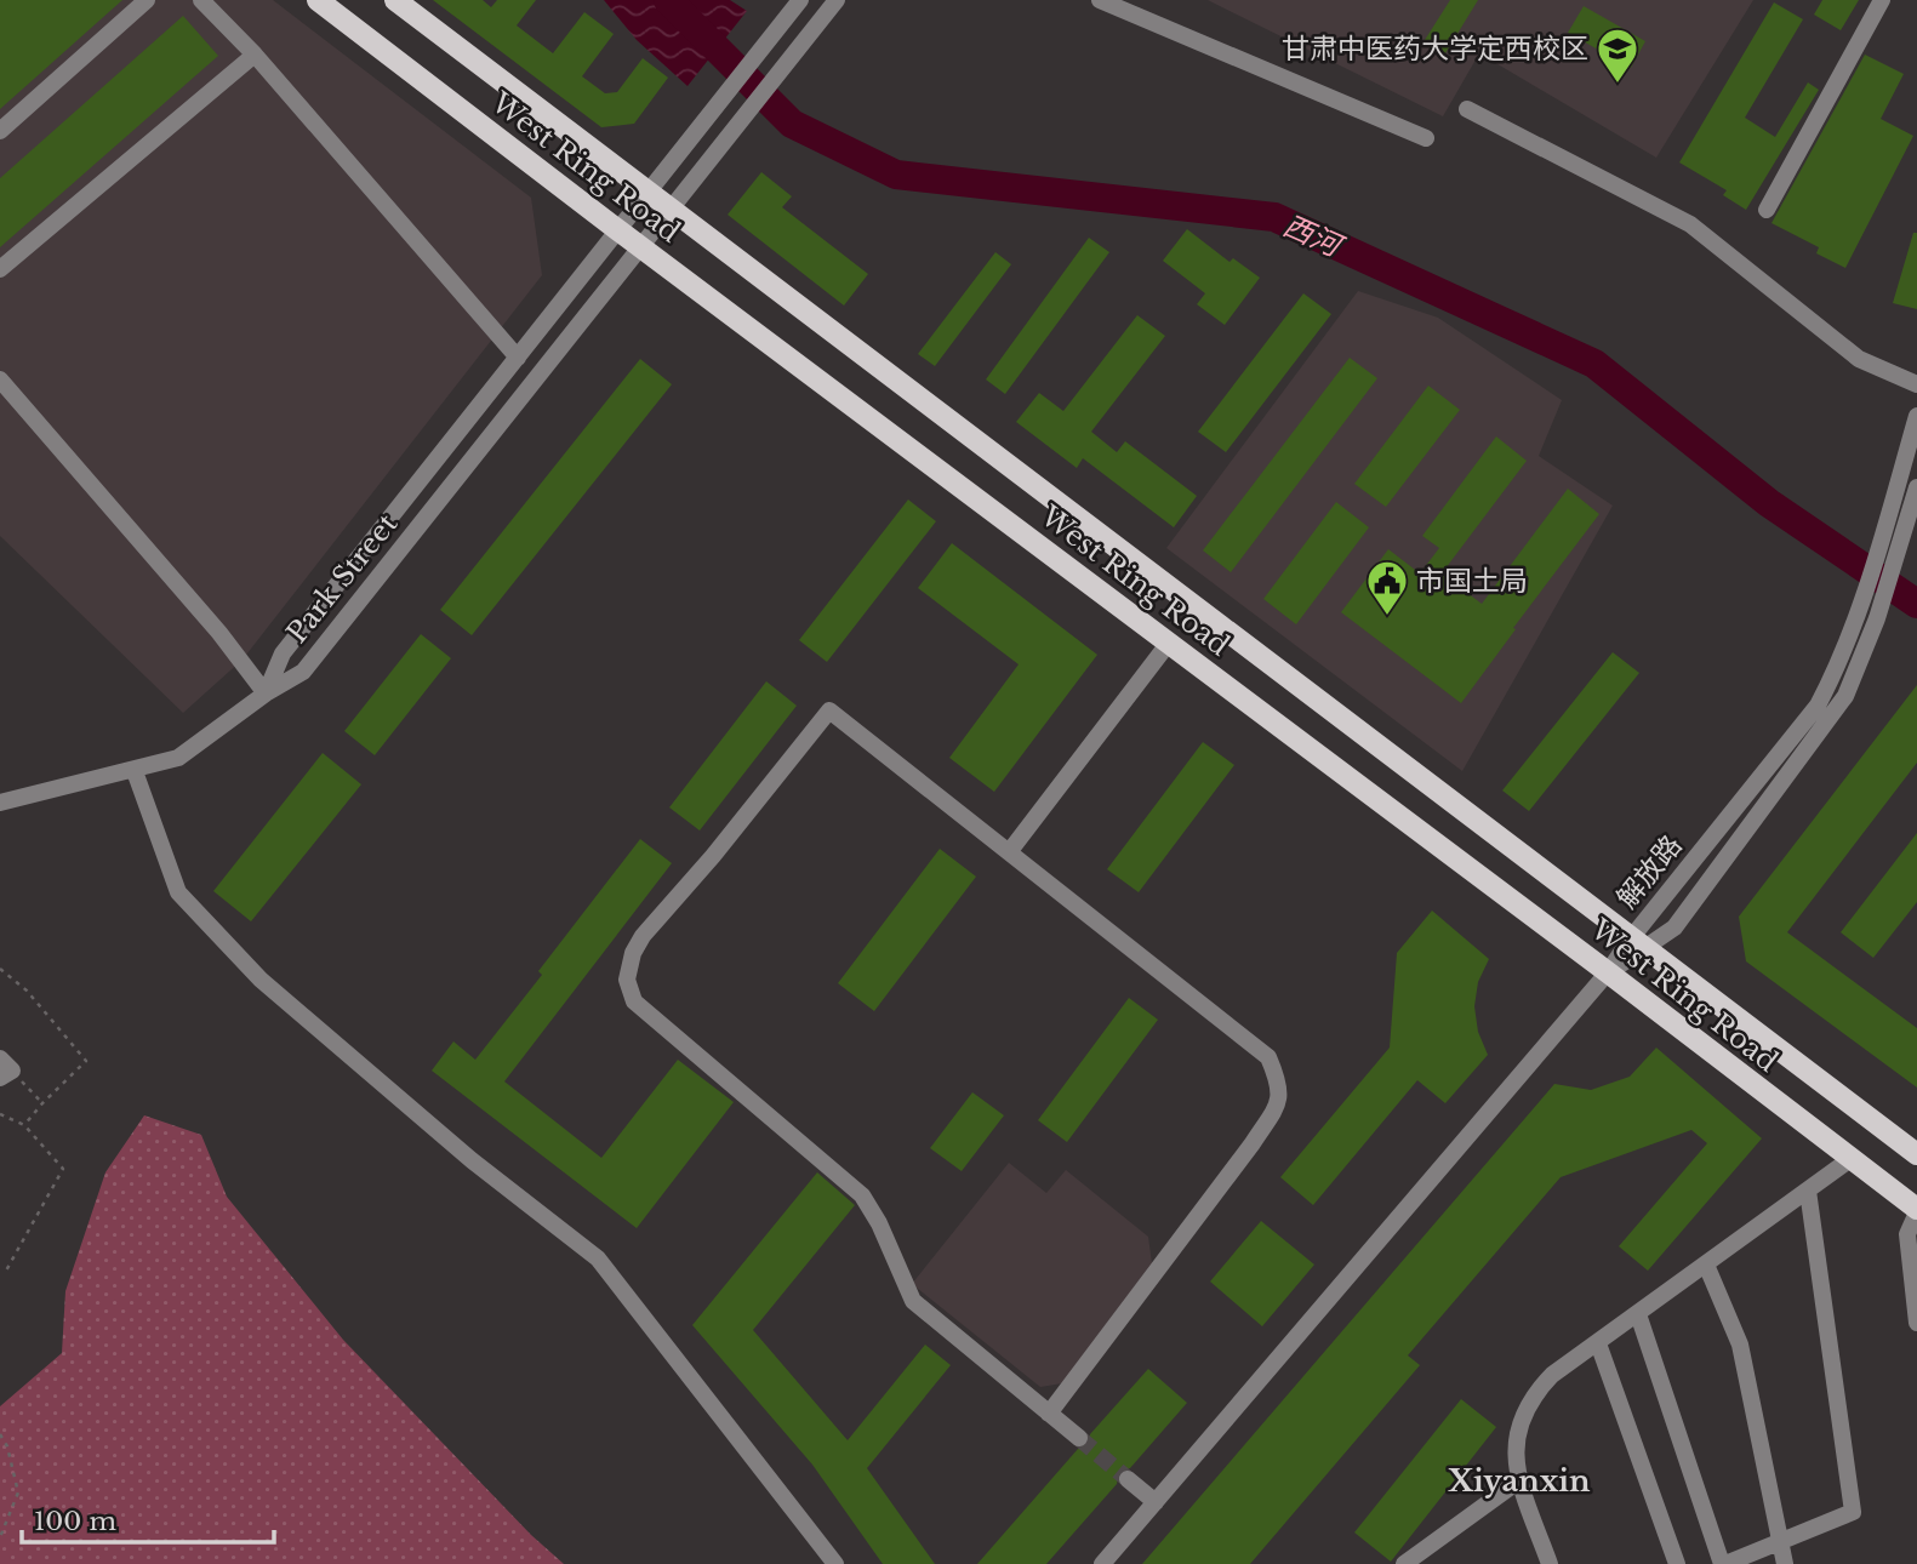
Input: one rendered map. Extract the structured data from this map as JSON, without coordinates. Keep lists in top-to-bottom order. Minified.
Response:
{"streets":{"main road":["West Ring Road"],"street":["Park Street","解放路"]},"crossings":[["West Ring Road","Park Street"],["West Ring Road","解放路"]],"districts":["Xiyanxin"],"water":["西河"],"places":{"school or university":["甘肃中医药大学定西校区"],"public building":["市国土局"]},"scale_bar":"100 m"}
